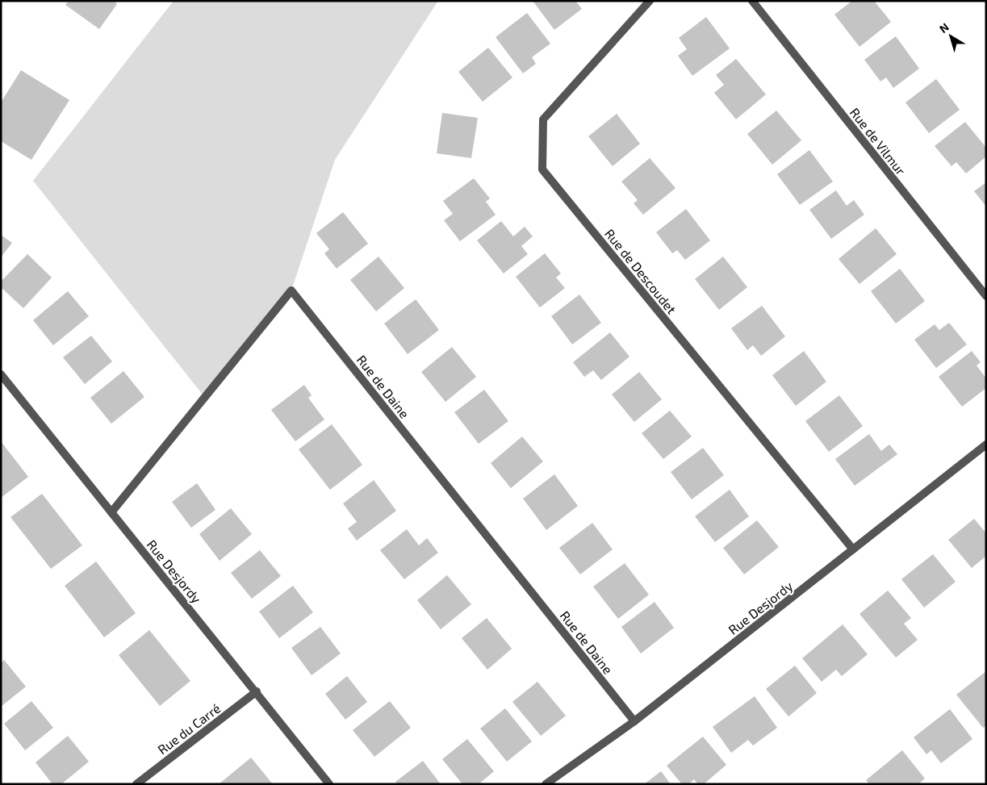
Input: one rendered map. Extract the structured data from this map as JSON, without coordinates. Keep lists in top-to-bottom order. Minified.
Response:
{"streets":{"street":["Rue de Vilmur","Rue de Descoudet","Rue de Daine","Rue Desjordy","Rue du Carré"]},"crossings":[["Rue de Descoudet","Rue Desjordy"],["Rue de Daine","Rue Desjordy"],["Rue Desjordy","Rue du Carré"]],"north":"top left"}
